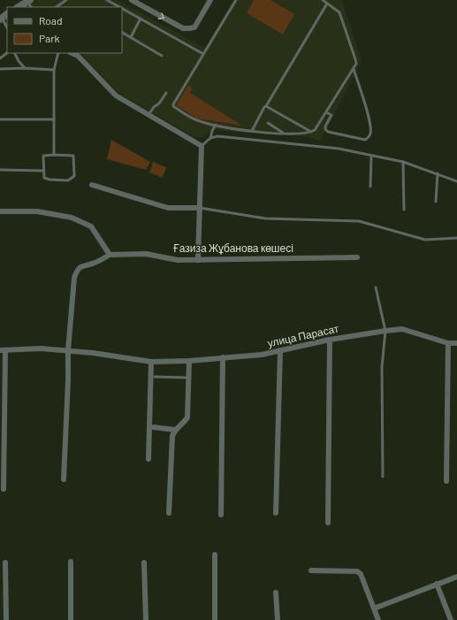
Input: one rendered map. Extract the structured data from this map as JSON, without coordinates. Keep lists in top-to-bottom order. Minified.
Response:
{"streets":{"street":["Ғазиза Жұбанова көшесі","улица Парасат"]},"legend":["Road","Park"]}
